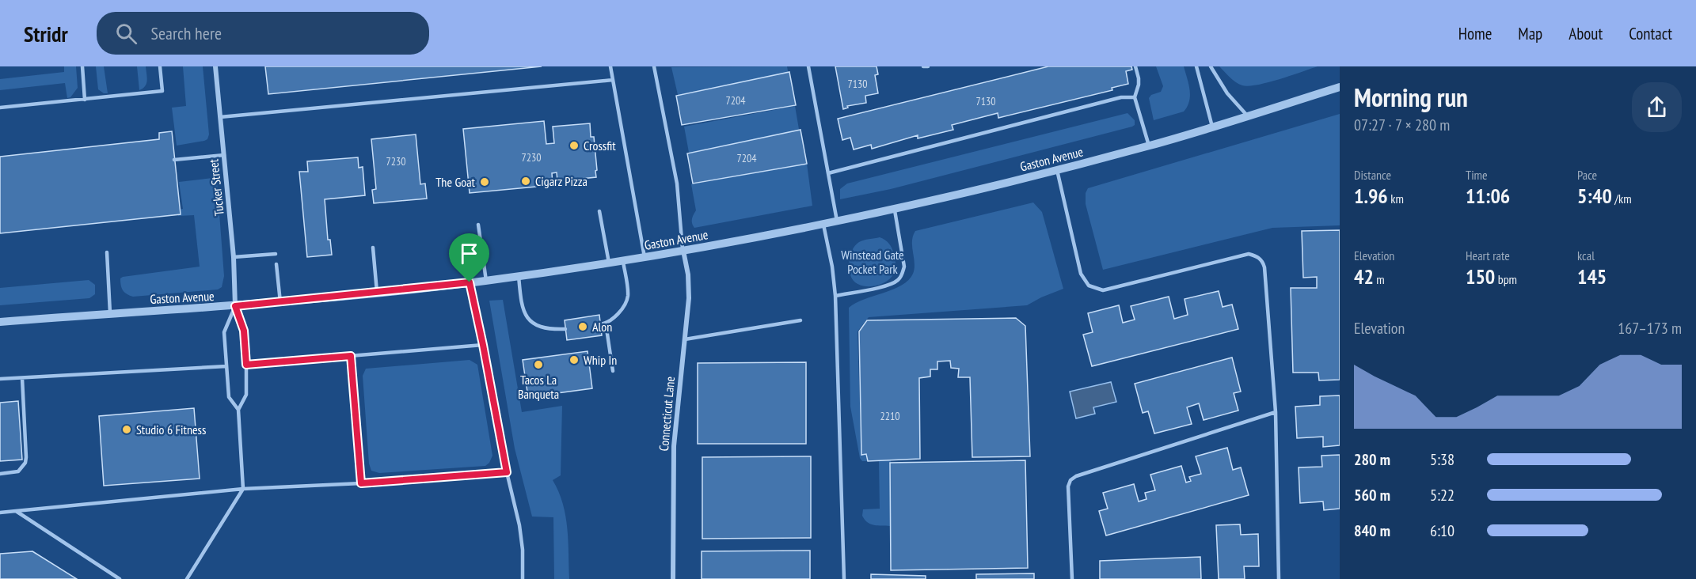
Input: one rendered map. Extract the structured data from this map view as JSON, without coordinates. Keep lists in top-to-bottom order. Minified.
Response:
{"streets":{"street":["Gaston Avenue","Tucker Street","Connecticut Lane"]},"crossings":[["Gaston Avenue","Tucker Street"],["Gaston Avenue","Connecticut Lane"]],"parks":["Winstead Gate Pocket Park"],"places":["Crossfit","Cigarz Pizza","The Goat","Alon","Whip In","Tacos La Banqueta","Studio 6 Fitness"],"house_numbers":["7130","7204","7130","7230","7204","7230","2210"],"page":{"header":"Stridr","search":"Search here","nav":["Home","Map","About","Contact"],"heading":["Morning run","07:27 · 7 × 280 m"],"stats":[["Distance","1.96 km"],["Time","11:06"],["Pace","5:40 /km"],["Elevation","42 m"],["Heart rate","150 bpm"],["kcal","145"]],"chart":["Elevation","167–173 m"],"list":[{"name":"280 m","note":"5:38"},{"name":"560 m","note":"5:22"},{"name":"840 m","note":"6:10"}]}}
